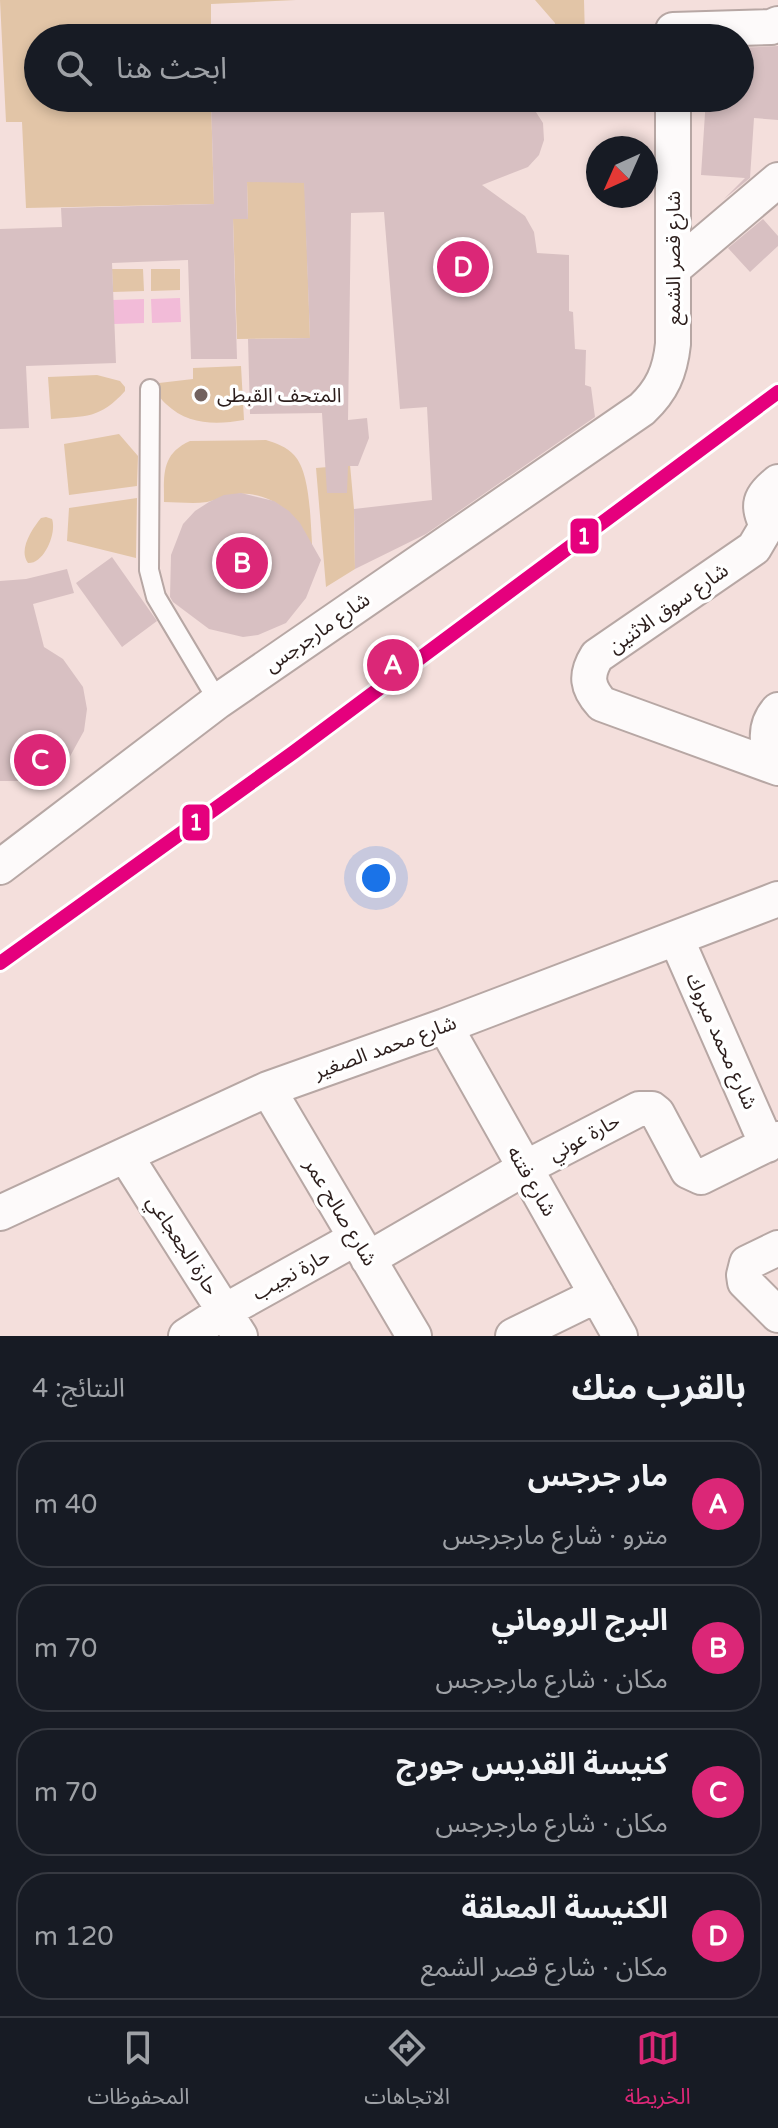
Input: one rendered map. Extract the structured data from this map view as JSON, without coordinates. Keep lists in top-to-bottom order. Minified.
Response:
{"streets":{"street":["شارع قصر الشمع","شارع سوق الاثنين","شارع مارجرجس","شارع محمد مبروك","شارع محمد الصغير","حارة عوني","شارع فتنه","شارع صالح عمر","حارة الجعجاعي","حارة نجيب"]},"crossings":[["شارع قصر الشمع","شارع مارجرجس"],["شارع محمد مبروك","شارع محمد الصغير"],["شارع محمد مبروك","حارة عوني"],["شارع محمد الصغير","شارع فتنه"],["شارع محمد الصغير","شارع صالح عمر"],["شارع محمد الصغير","حارة الجعجاعي"],["حارة عوني","شارع فتنه"],["حارة عوني","شارع صالح عمر"],["حارة عوني","حارة نجيب"],["شارع صالح عمر","حارة نجيب"],["حارة الجعجاعي","حارة نجيب"]],"places":["المتحف القبطى"],"lines":["transit line 1"],"north":"bottom left","page":{"search":"ابحث هنا","pins":["D","B","A","C"],"heading":["بالقرب منك","النتائج: 4"],"list":[{"mark":"A","name":"مار جرجس","note":"مترو · شارع مارجرجس","value":"40 m"},{"mark":"B","name":"البرج الروماني","note":"مكان · شارع مارجرجس","value":"70 m"},{"mark":"C","name":"كنيسة القديس جورج","note":"مكان · شارع مارجرجس","value":"70 m"},{"mark":"D","name":"الكنيسة المعلقة","note":"مكان · شارع قصر الشمع","value":"120 m"}],"nav":["الخريطة","الاتجاهات","المحفوظات"]}}
